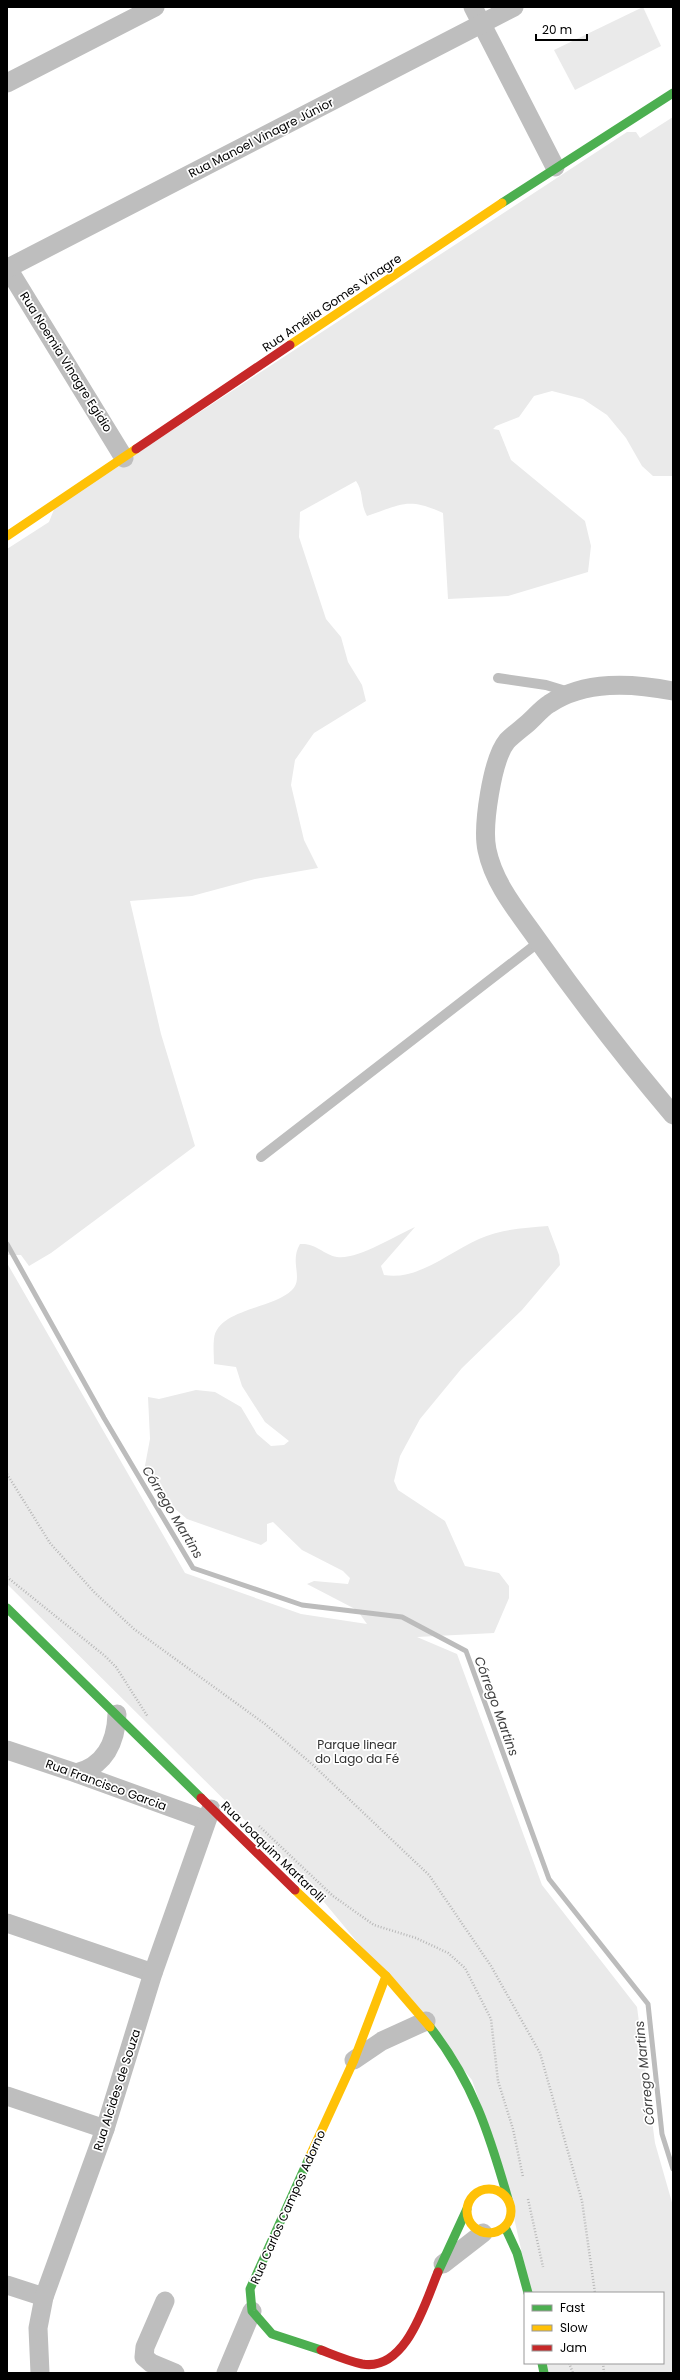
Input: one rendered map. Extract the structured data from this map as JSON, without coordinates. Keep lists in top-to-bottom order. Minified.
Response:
{"streets":{"street":["Rua Manoel Vinagre Júnior","Rua Amélia Gomes Vinagre","Rua Noemia Vinagre Egídio","Rua Francisco Garcia","Rua Joaquim Martarolli","Rua Alcides de Souza","Rua Carlos Campos Adorno"]},"crossings":[["Rua Manoel Vinagre Júnior","Rua Noemia Vinagre Egídio"],["Rua Amélia Gomes Vinagre","Rua Noemia Vinagre Egídio"],["Rua Francisco Garcia","Rua Joaquim Martarolli"],["Rua Francisco Garcia","Rua Alcides de Souza"],["Rua Joaquim Martarolli","Rua Alcides de Souza"],["Rua Joaquim Martarolli","Rua Carlos Campos Adorno"]],"water":["Córrego Martins"],"parks":["Parque linear do Lago da Fé"],"legend":["Fast","Slow","Jam"],"scale_bar":"20 m"}
